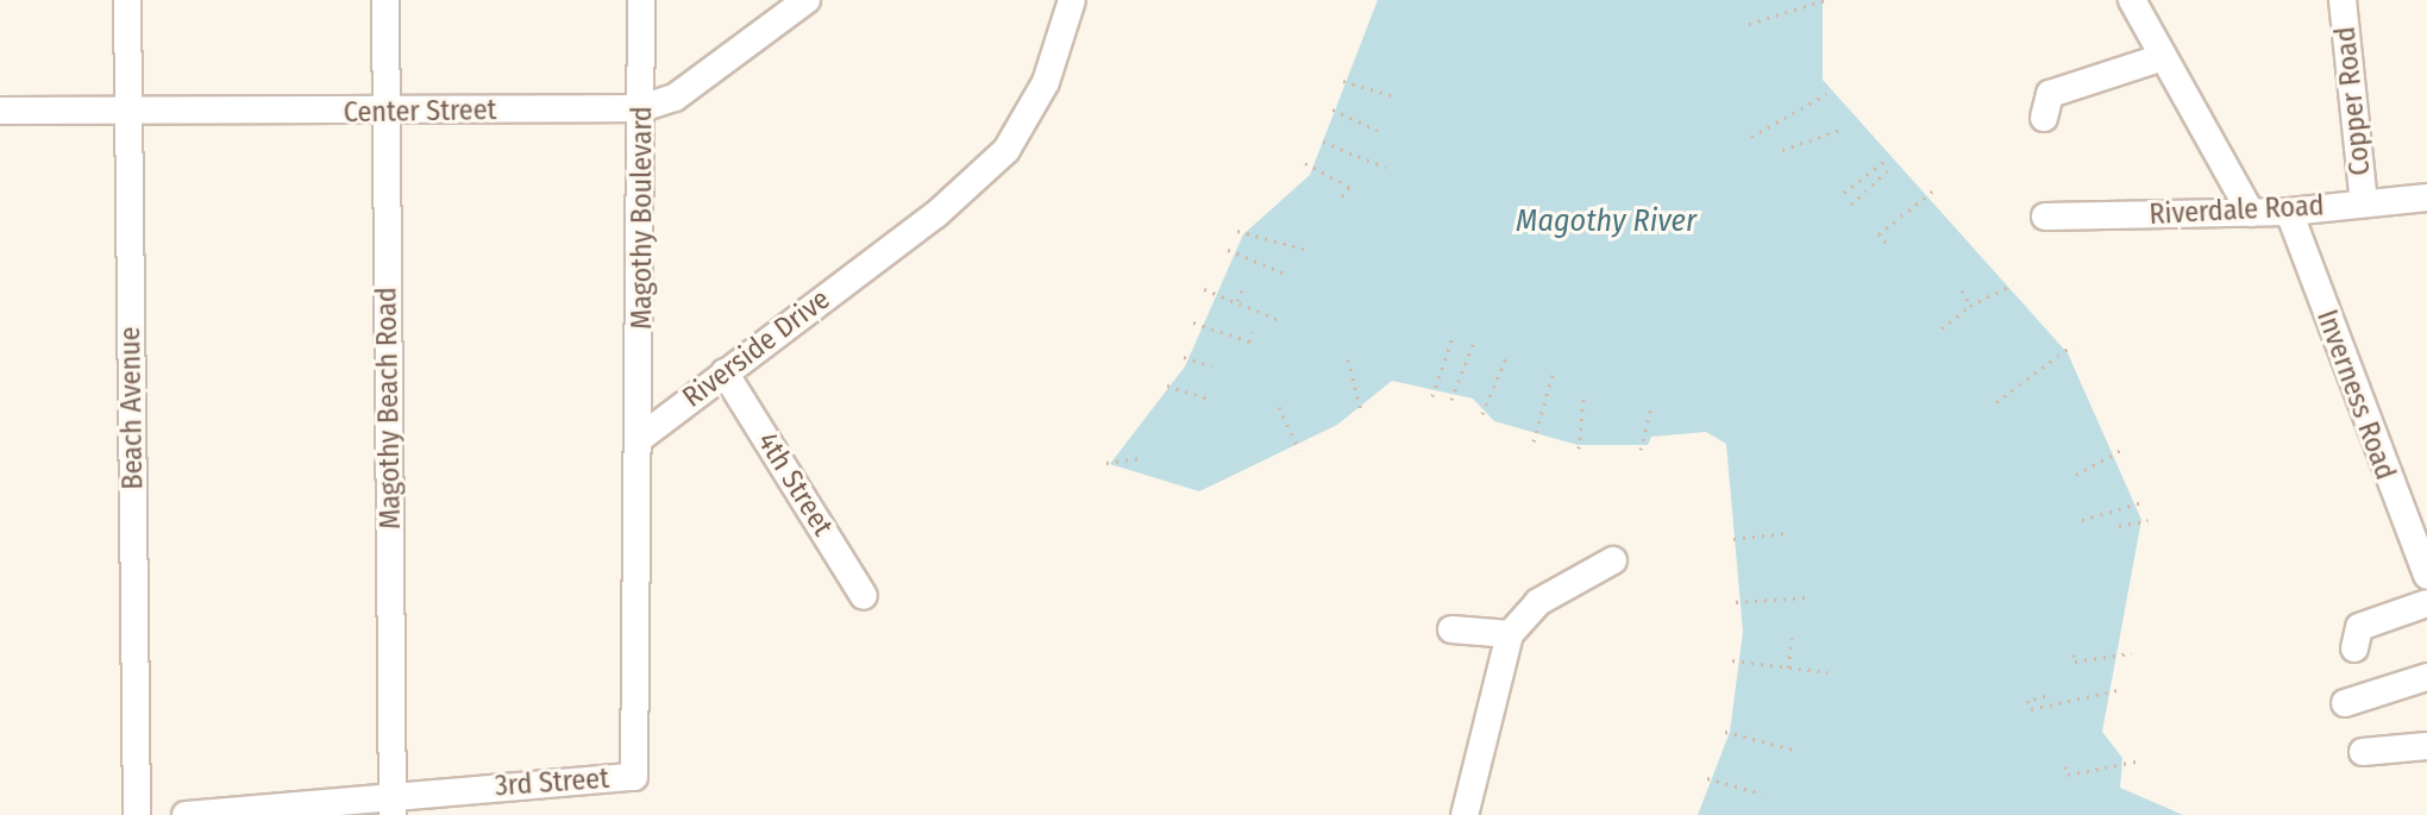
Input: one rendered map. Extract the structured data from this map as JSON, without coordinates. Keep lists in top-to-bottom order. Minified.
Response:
{"streets":{"street":["Copper Road","Center Street","Riverdale Road","Magothy Boulevard","Riverside Drive","Inverness Road","Beach Avenue","Magothy Beach Road","4th Street","3rd Street"]},"crossings":[["Copper Road","Riverdale Road"],["Center Street","Magothy Boulevard"],["Center Street","Beach Avenue"],["Center Street","Magothy Beach Road"],["Riverdale Road","Inverness Road"],["Magothy Boulevard","Riverside Drive"],["Magothy Boulevard","3rd Street"],["Riverside Drive","4th Street"],["Riverside Drive","3rd Street"],["Magothy Beach Road","3rd Street"]],"water":["Magothy River"]}
